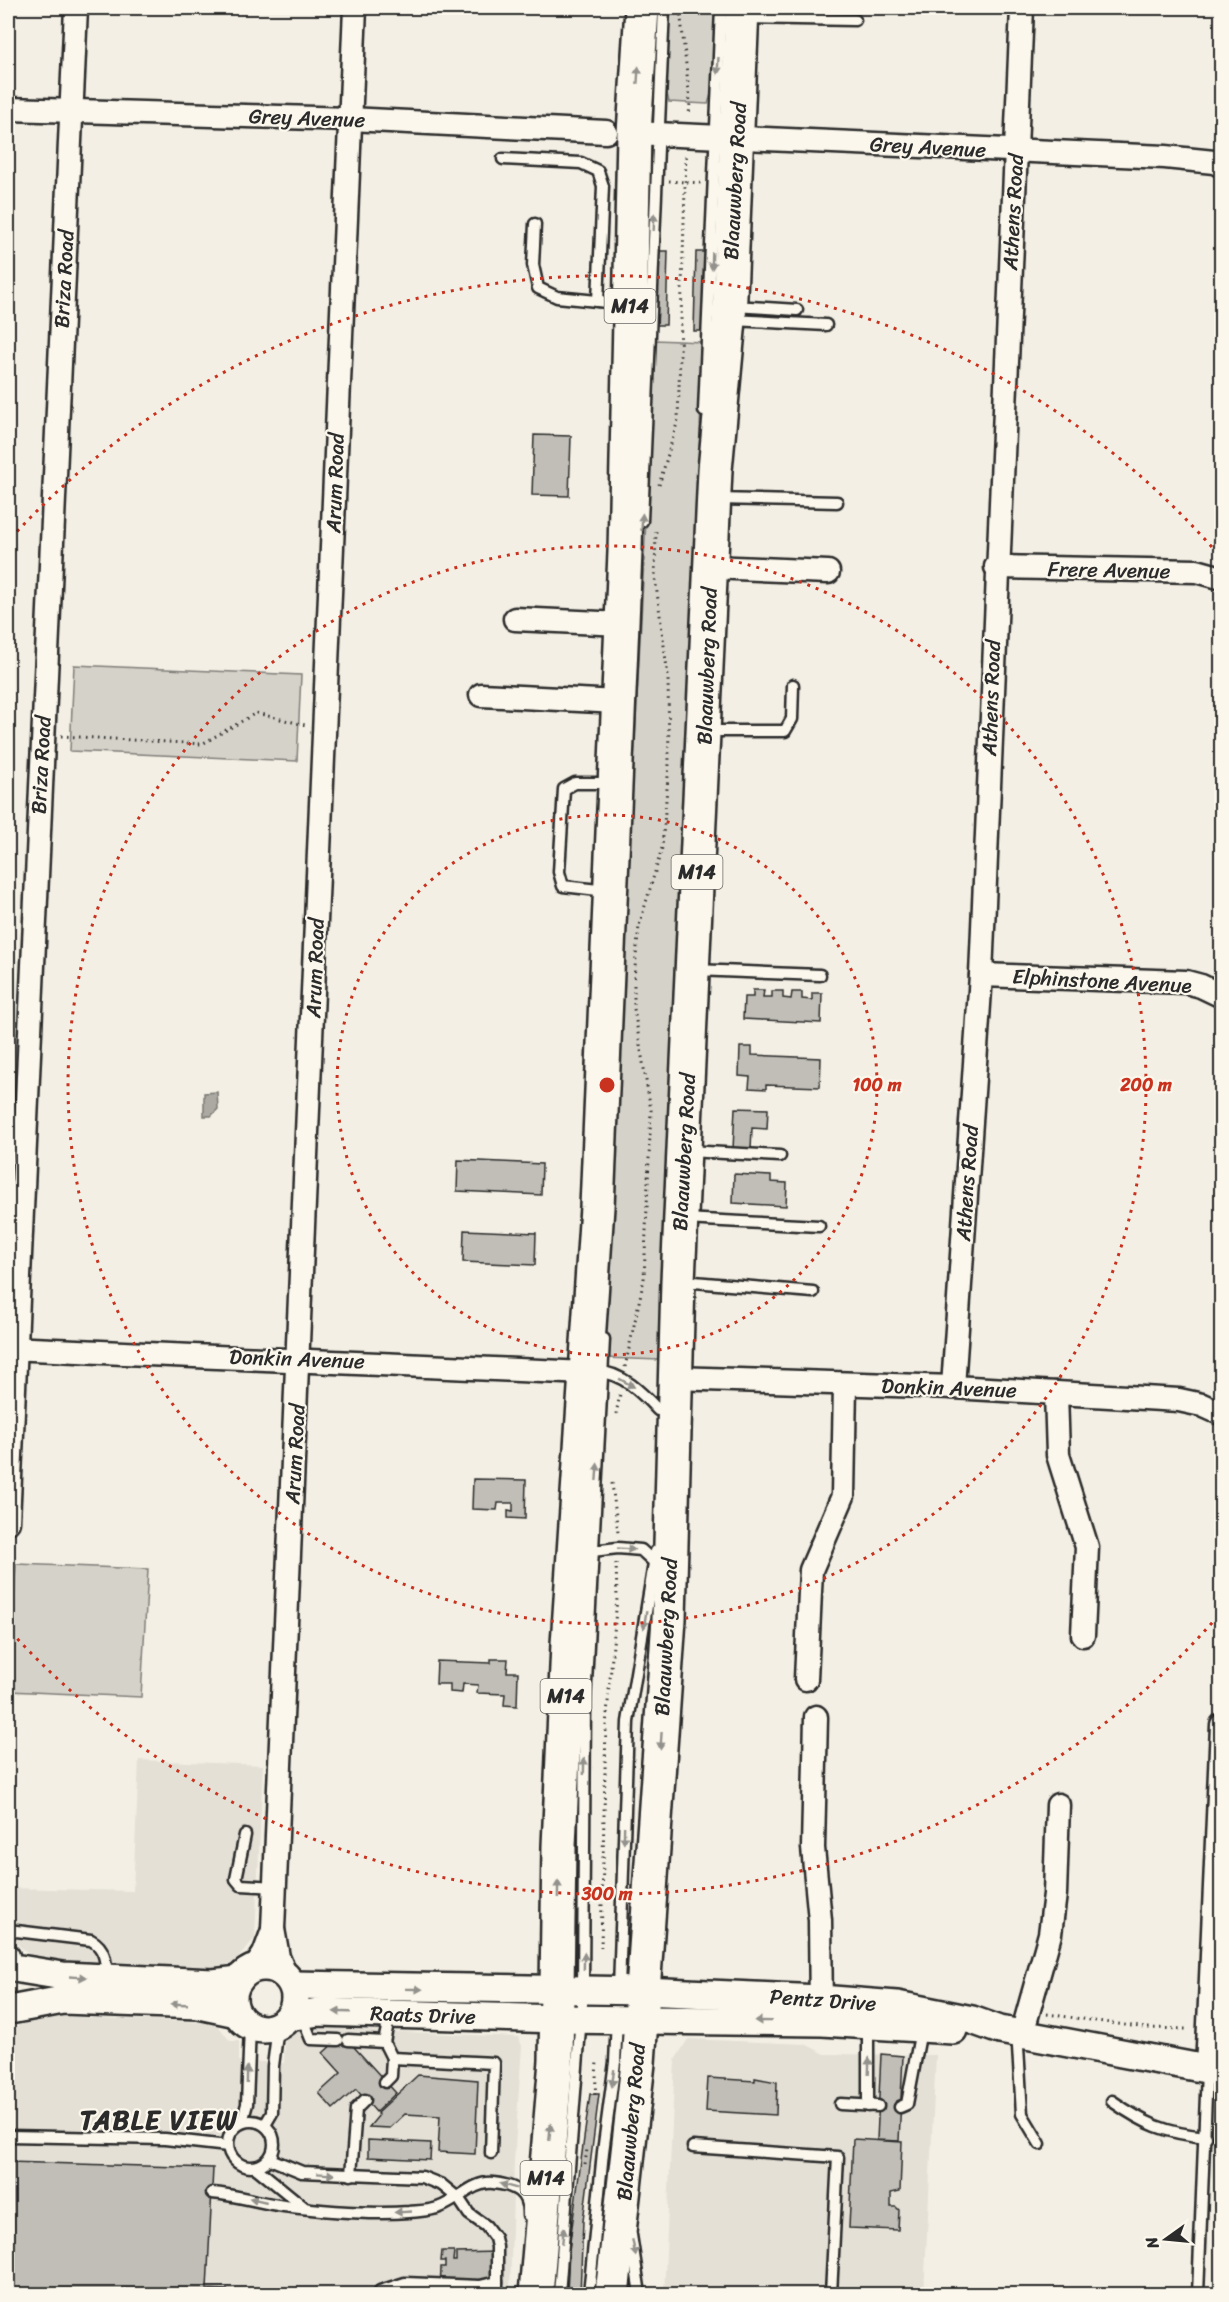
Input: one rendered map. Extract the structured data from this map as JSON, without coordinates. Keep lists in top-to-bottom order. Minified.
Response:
{"streets":{"main road":["Blaauwberg Road","M14"],"street":["Grey Avenue","Athens Road","Briza Road","Arum Road","Frere Avenue","Elphinstone Avenue","Donkin Avenue","Pentz Drive","Raats Drive"]},"crossings":[["Grey Avenue","Blaauwberg Road"],["Grey Avenue","Athens Road"],["Grey Avenue","Briza Road"],["Grey Avenue","M14"],["Grey Avenue","Arum Road"],["Blaauwberg Road","Donkin Avenue"],["Blaauwberg Road","Pentz Drive"],["Athens Road","Frere Avenue"],["Athens Road","Elphinstone Avenue"],["Athens Road","Donkin Avenue"],["Briza Road","Donkin Avenue"],["M14","Donkin Avenue"],["M14","Pentz Drive"],["M14","Raats Drive"],["Arum Road","Donkin Avenue"],["Arum Road","Raats Drive"],["Pentz Drive","Raats Drive"]],"districts":["TABLE VIEW"],"north":"left","rings":["100 m","200 m","300 m"]}
